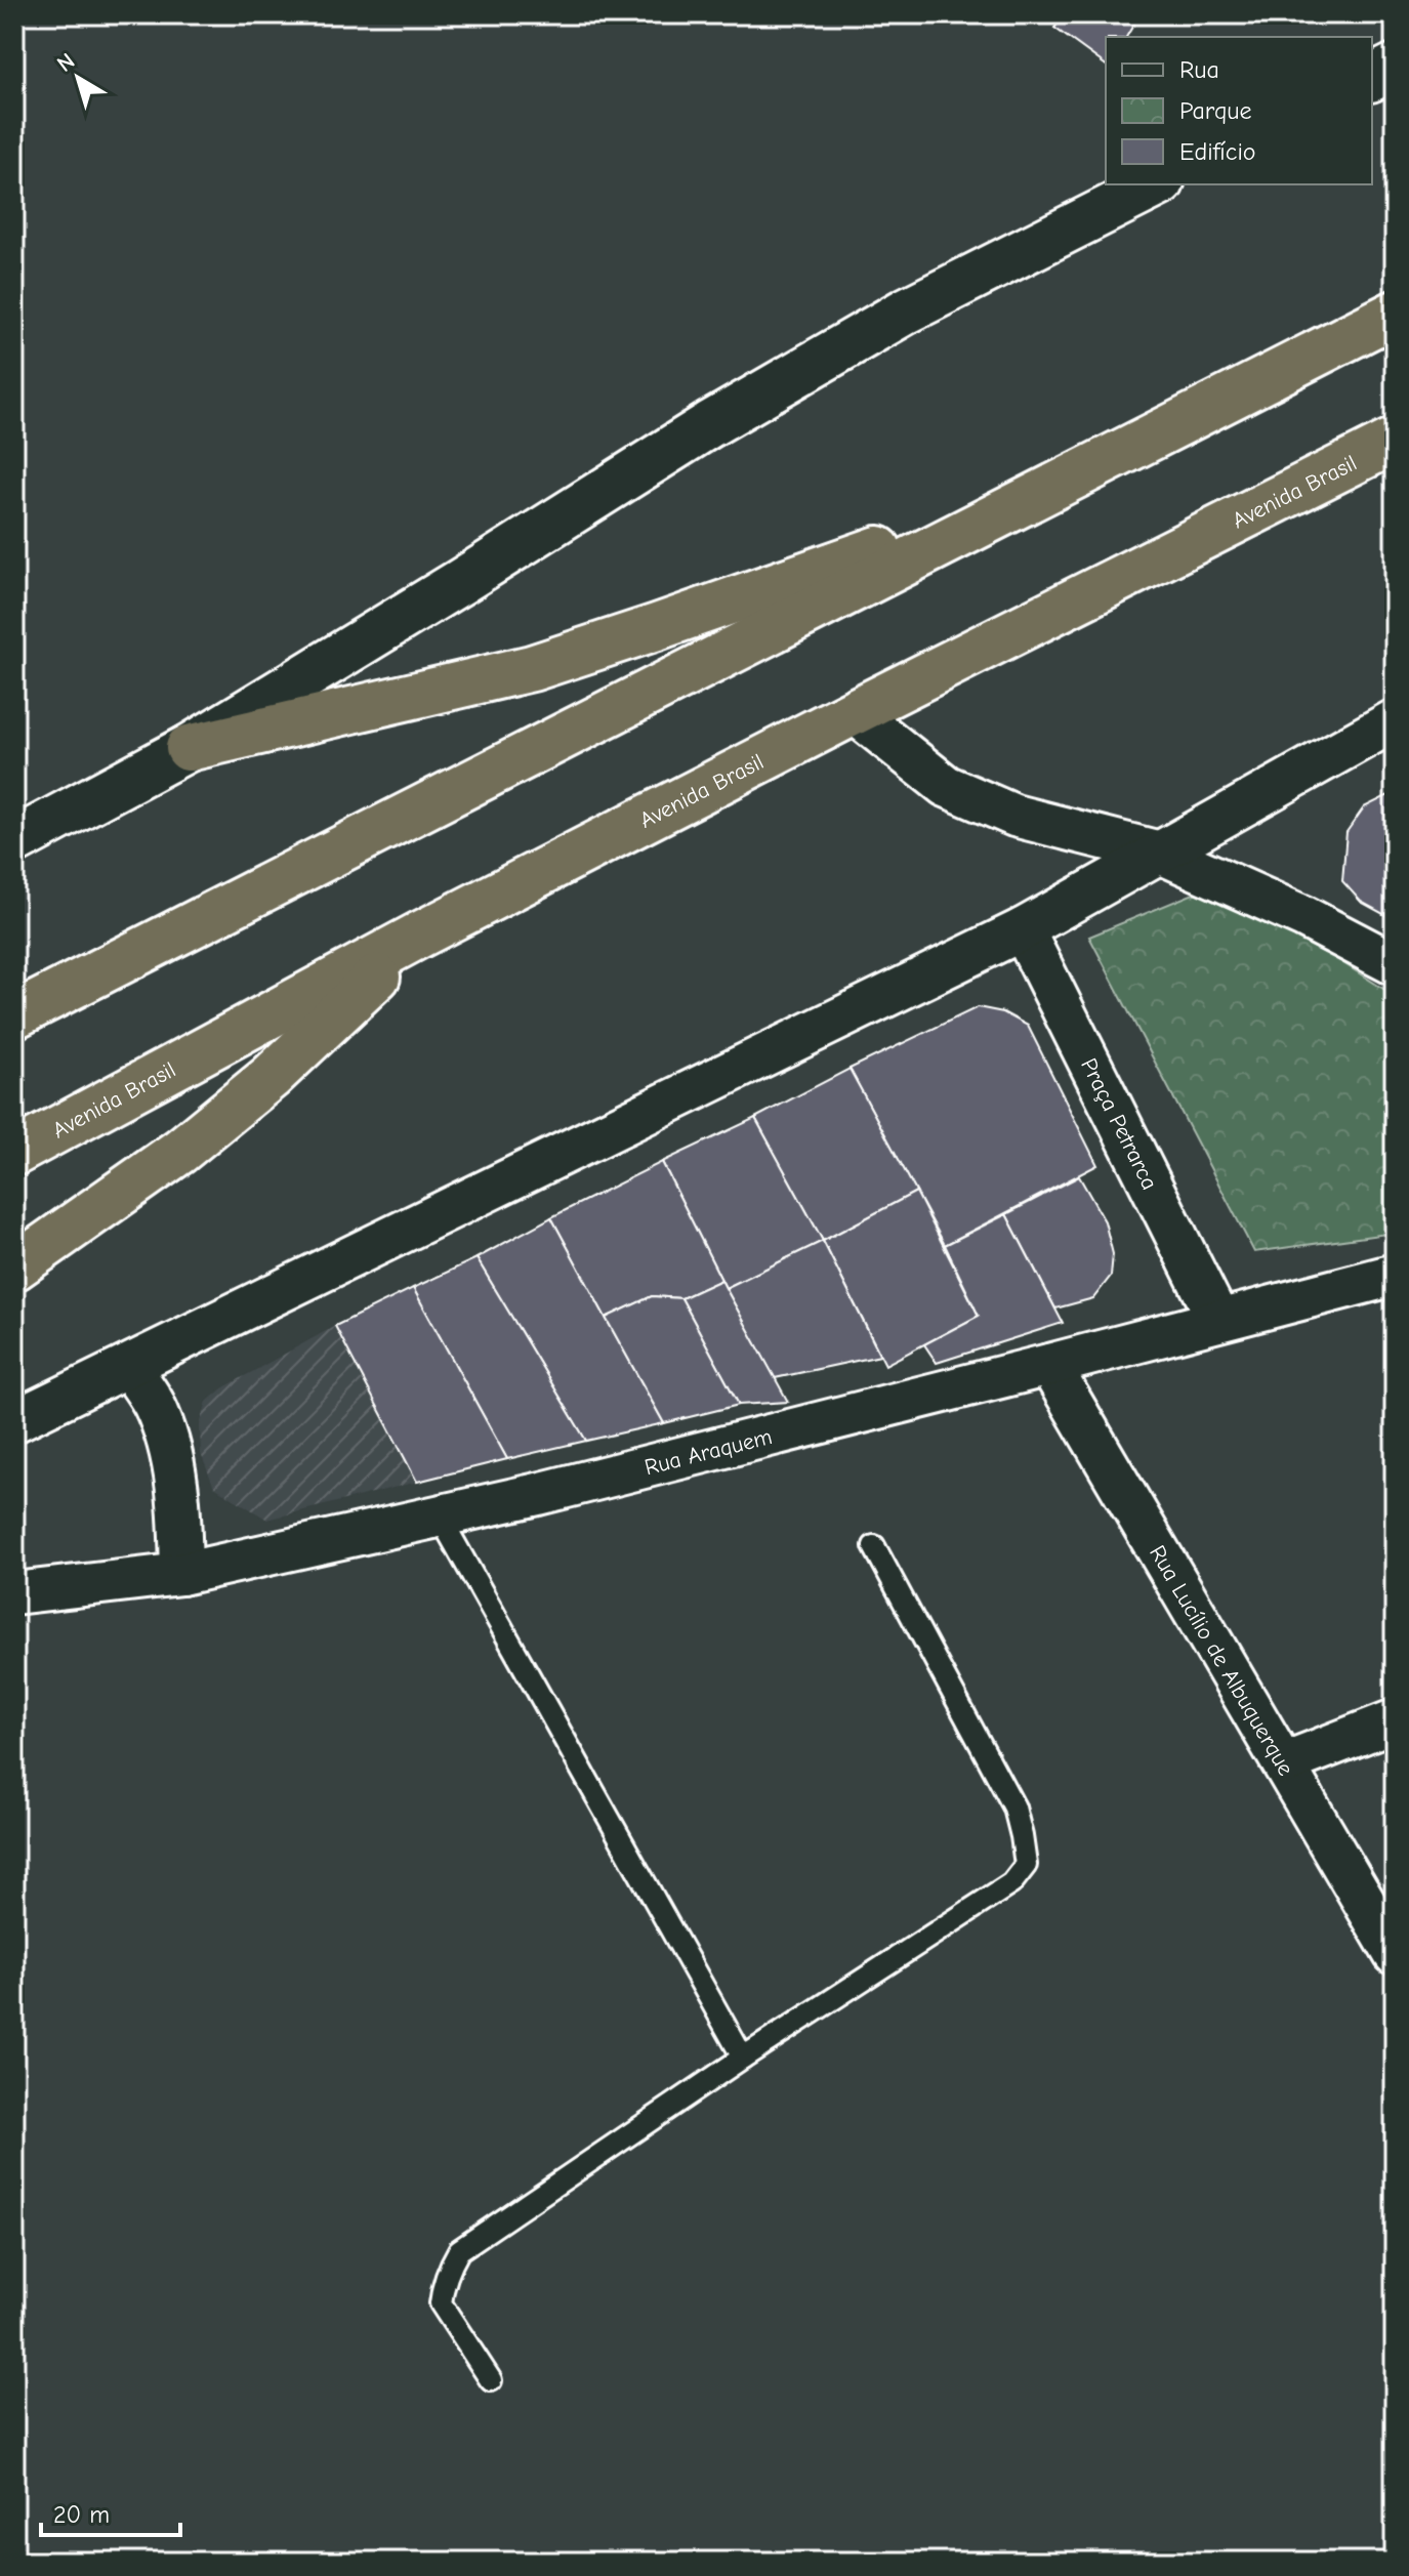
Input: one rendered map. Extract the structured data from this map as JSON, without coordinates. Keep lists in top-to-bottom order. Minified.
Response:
{"streets":{"highway":["Avenida Brasil"],"street":["Praça Petrarca","Rua Araquem","Rua Lucílio de Albuquerque"]},"crossings":[["Praça Petrarca","Rua Araquem"],["Rua Araquem","Rua Lucílio de Albuquerque"]],"legend":["Rua","Parque","Edifício"],"scale_bar":"20 m","north":"top left"}
